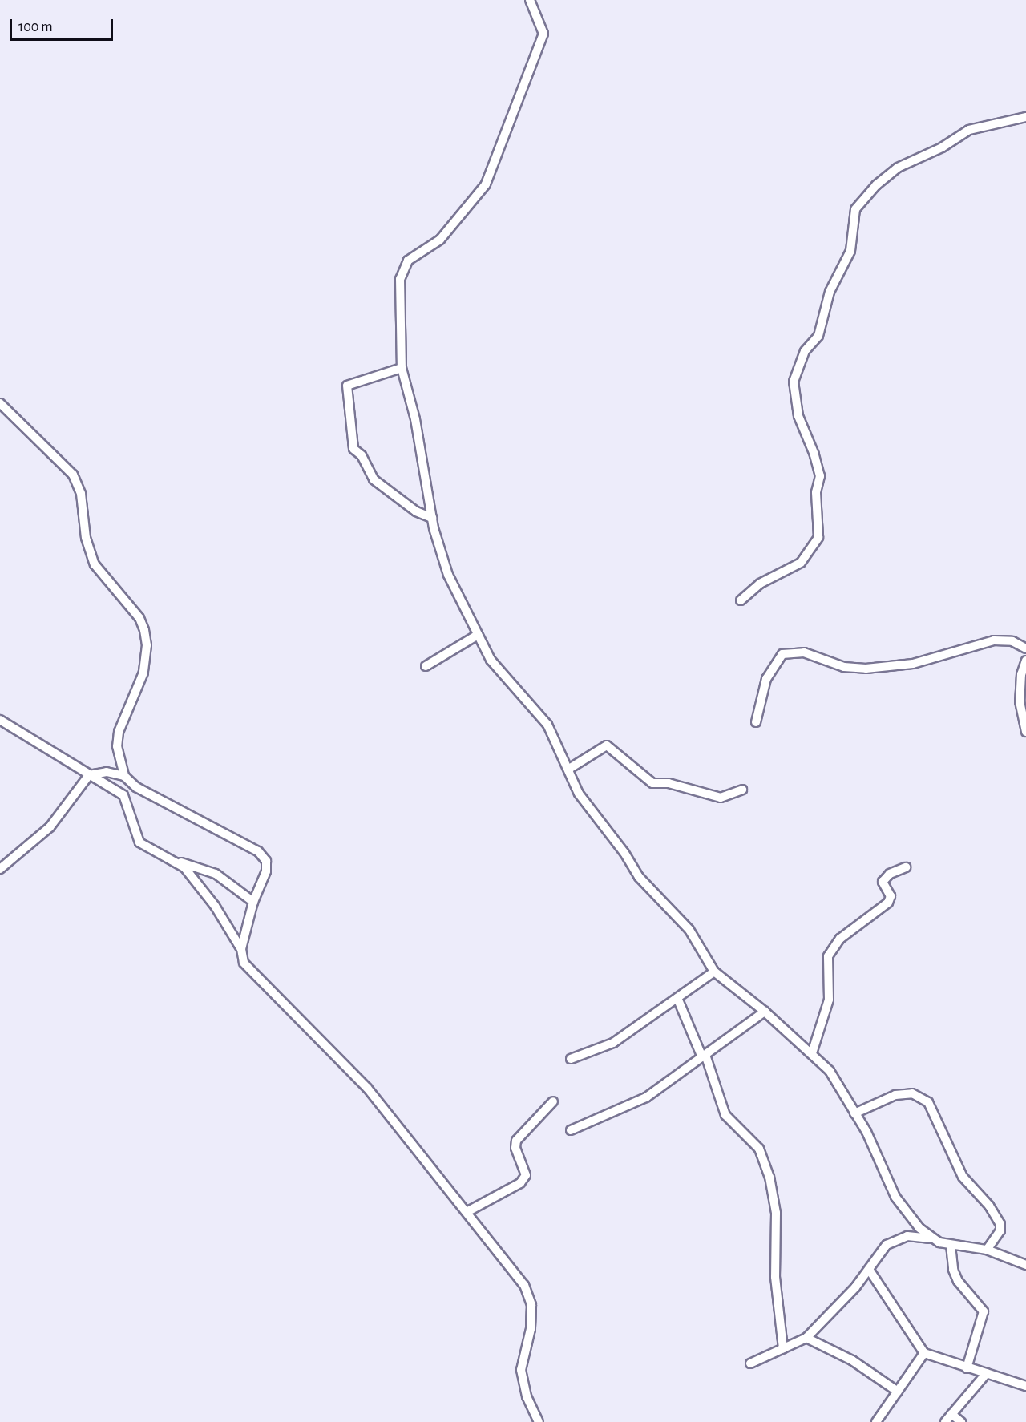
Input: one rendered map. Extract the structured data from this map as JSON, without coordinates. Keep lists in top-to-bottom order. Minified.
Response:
{"scale_bar":"100 m"}
